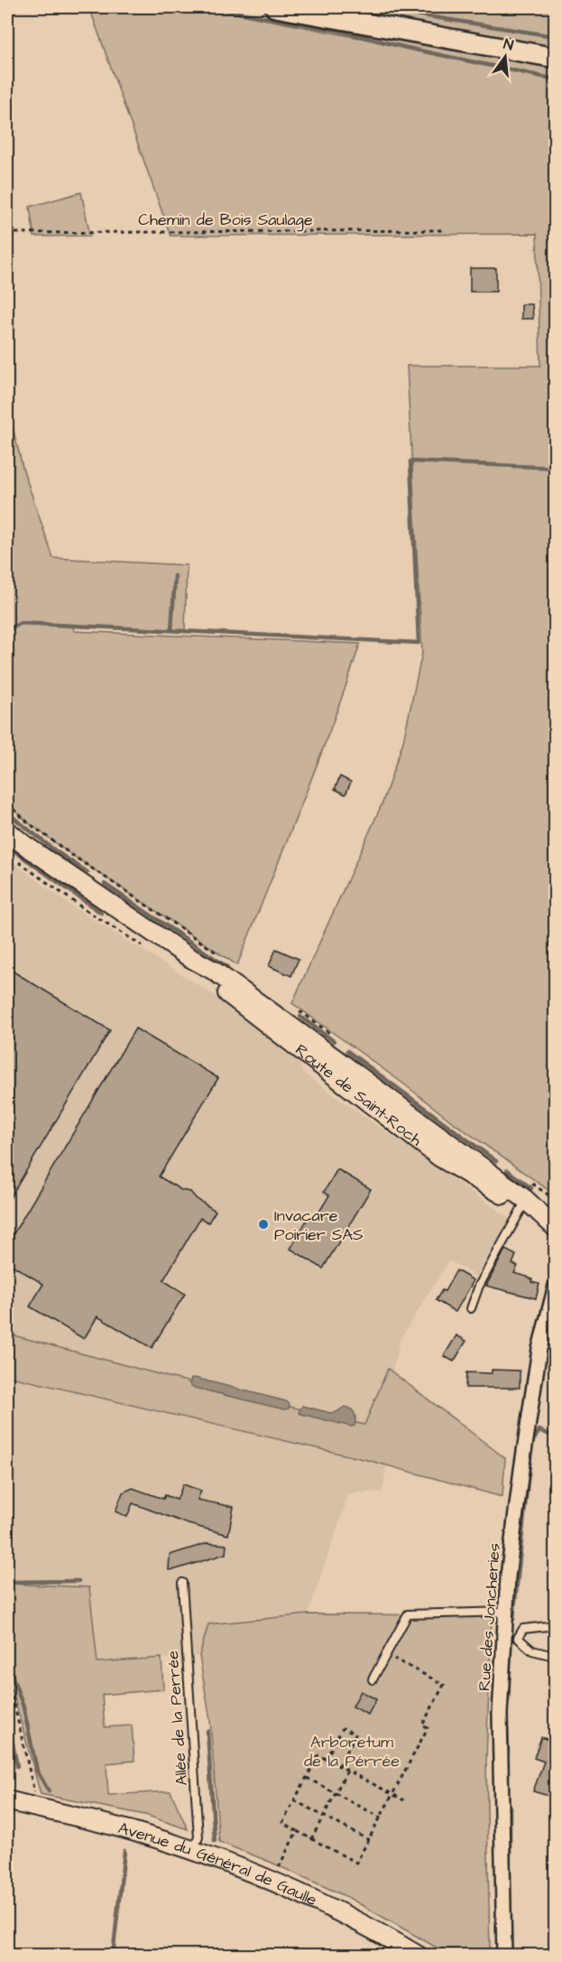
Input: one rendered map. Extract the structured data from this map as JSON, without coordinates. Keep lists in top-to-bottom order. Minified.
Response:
{"streets":{"street":["Route de Saint-Roch","Rue des Joncheries","Avenue du Général de Gaulle"],"lane":["Allée de la Perrée"],"path":["Chemin de Bois Saulage"]},"crossings":[["Allée de la Perrée","Avenue du Général de Gaulle"]],"parks":["Arboretum de la Pérrée"],"places":["Invacare Poirier SAS"],"north":"top"}
